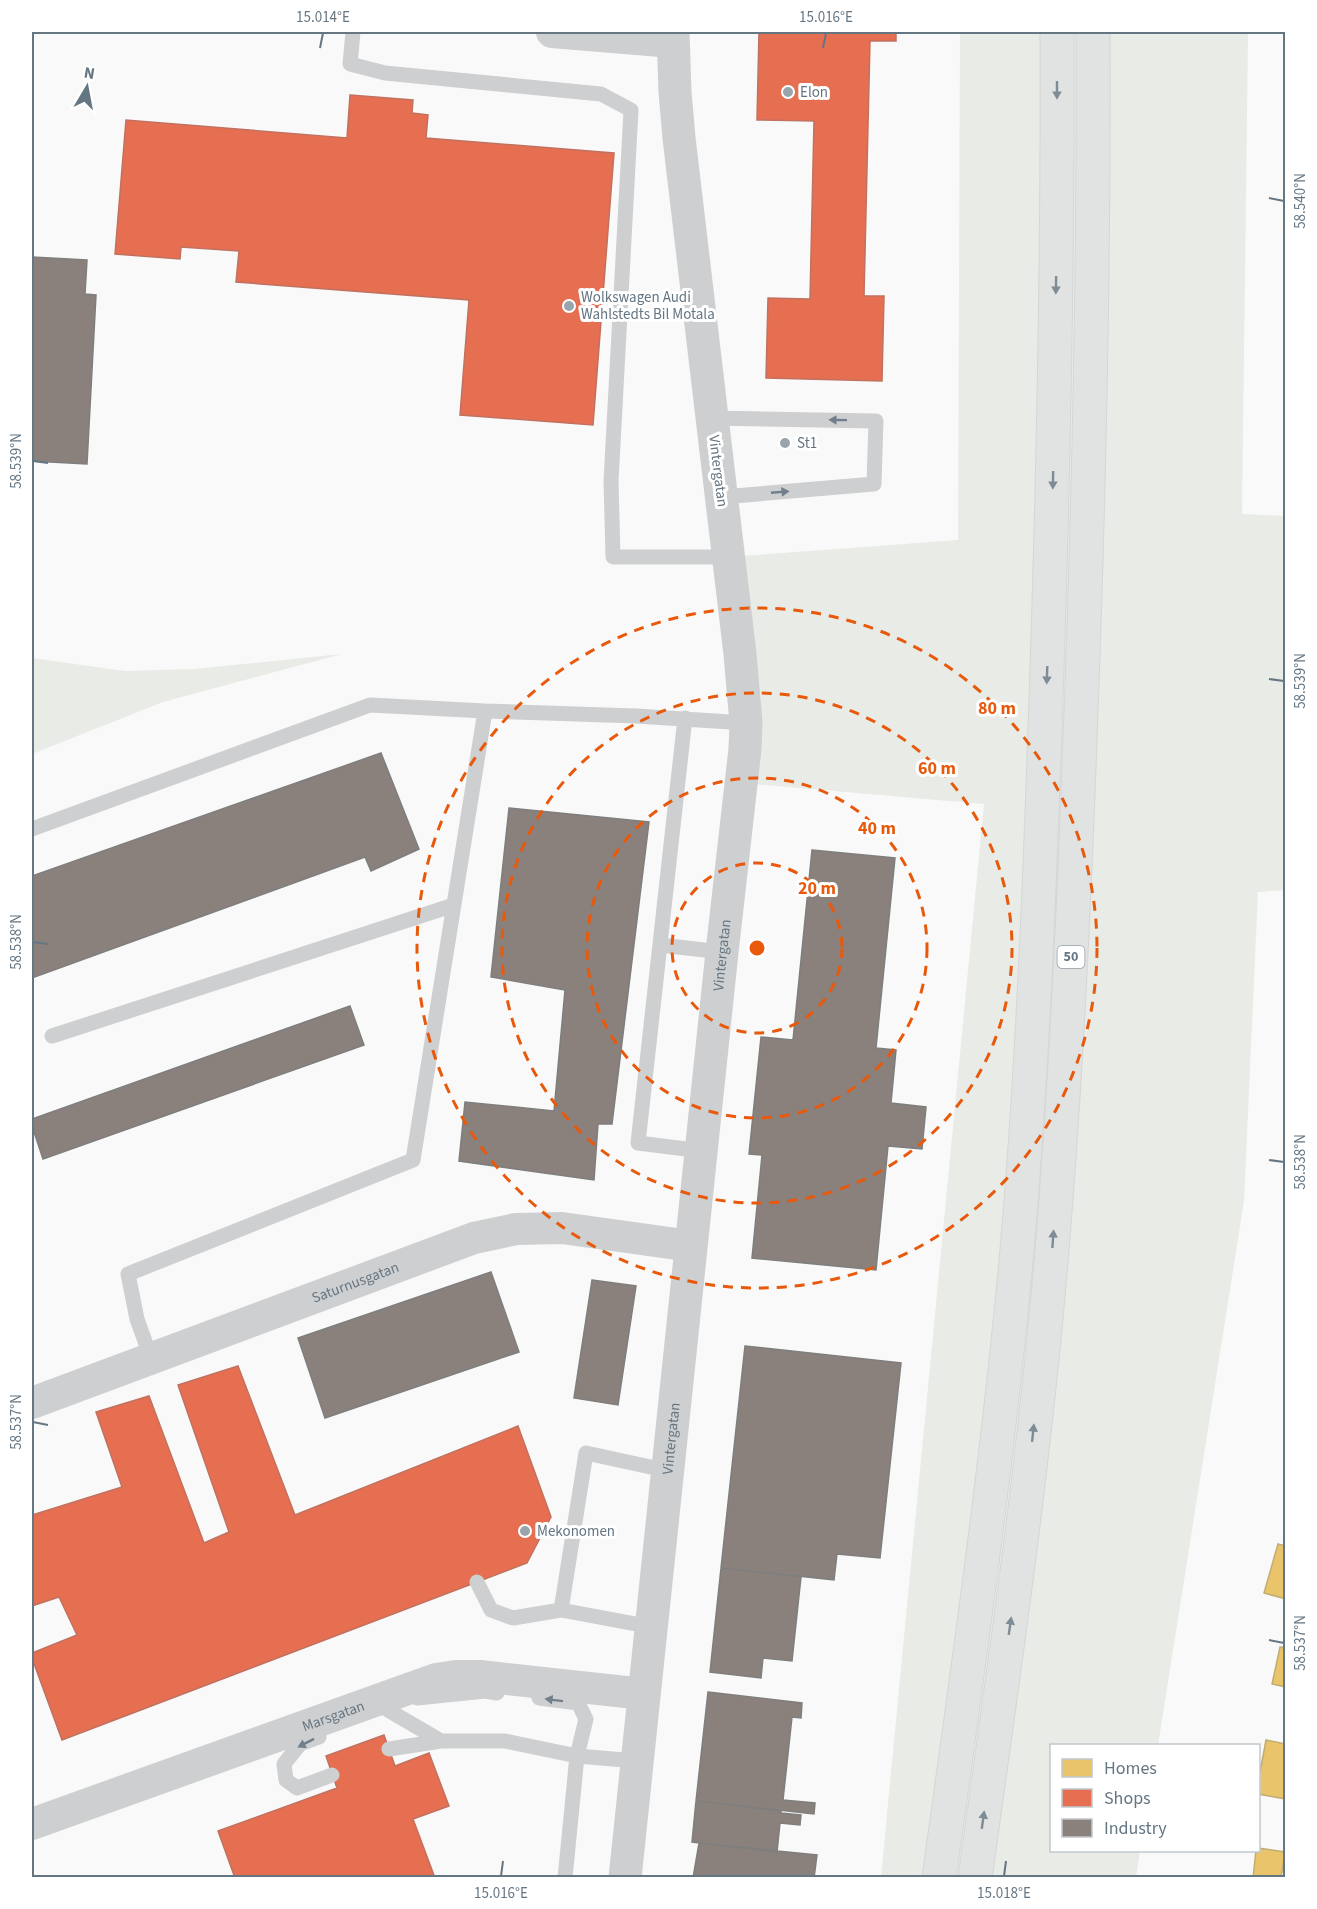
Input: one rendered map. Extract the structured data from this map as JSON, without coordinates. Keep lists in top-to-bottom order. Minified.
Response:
{"streets":{"highway":["50"],"street":["Vintergatan","Saturnusgatan","Marsgatan"]},"crossings":[["Vintergatan","Saturnusgatan"],["Vintergatan","Marsgatan"]],"places":["Elon","Wolkswagen Audi Wahlstedts Bil Motala","St1","Mekonomen"],"legend":["Homes","Shops","Industry"],"north":"top","coordinates":["15.014°E","15.016°E","58.540°N","58.539°N","58.538°N","58.537°N","15.018°E"],"rings":["80 m","60 m","40 m","20 m"]}
